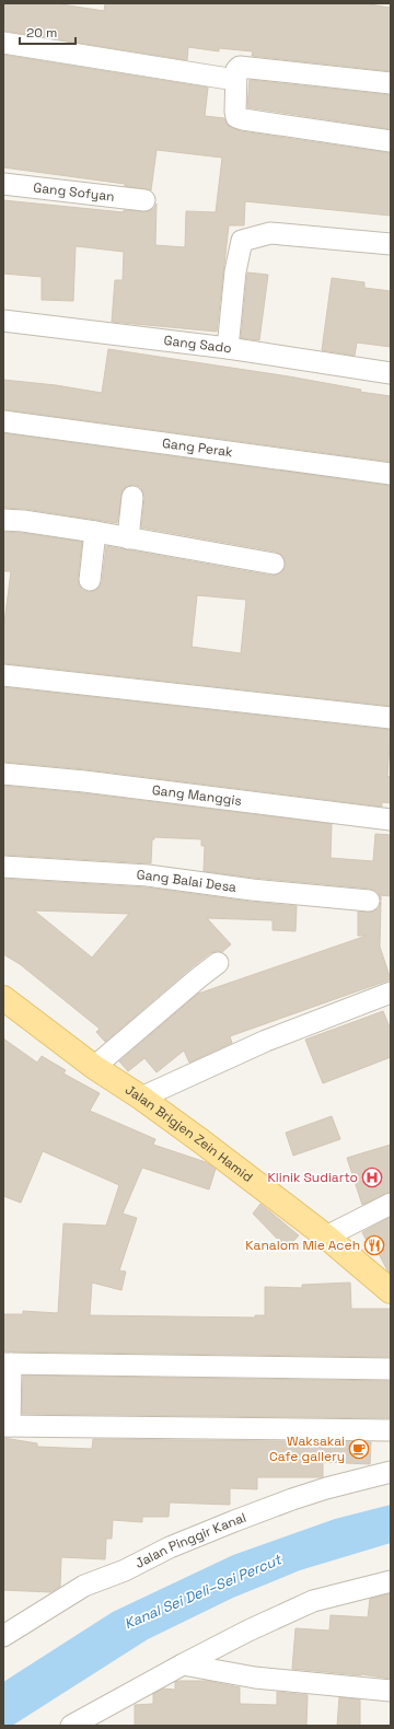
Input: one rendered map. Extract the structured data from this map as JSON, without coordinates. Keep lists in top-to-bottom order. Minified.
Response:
{"streets":{"main road":["Jalan Brigjen Zein Hamid"],"street":["Gang Sofyan","Gang Sado","Gang Perak","Gang Manggis","Gang Balai Desa","Jalan Pinggir Kanal"]},"water":["Kanal Sei Deli–Sei Percut"],"places":{"hospital":["Klinik Sudiarto"],"restaurant":["Kanalom Mie Aceh"],"cafe":["Waksakai Cafe gallery"]},"scale_bar":"20 m"}
